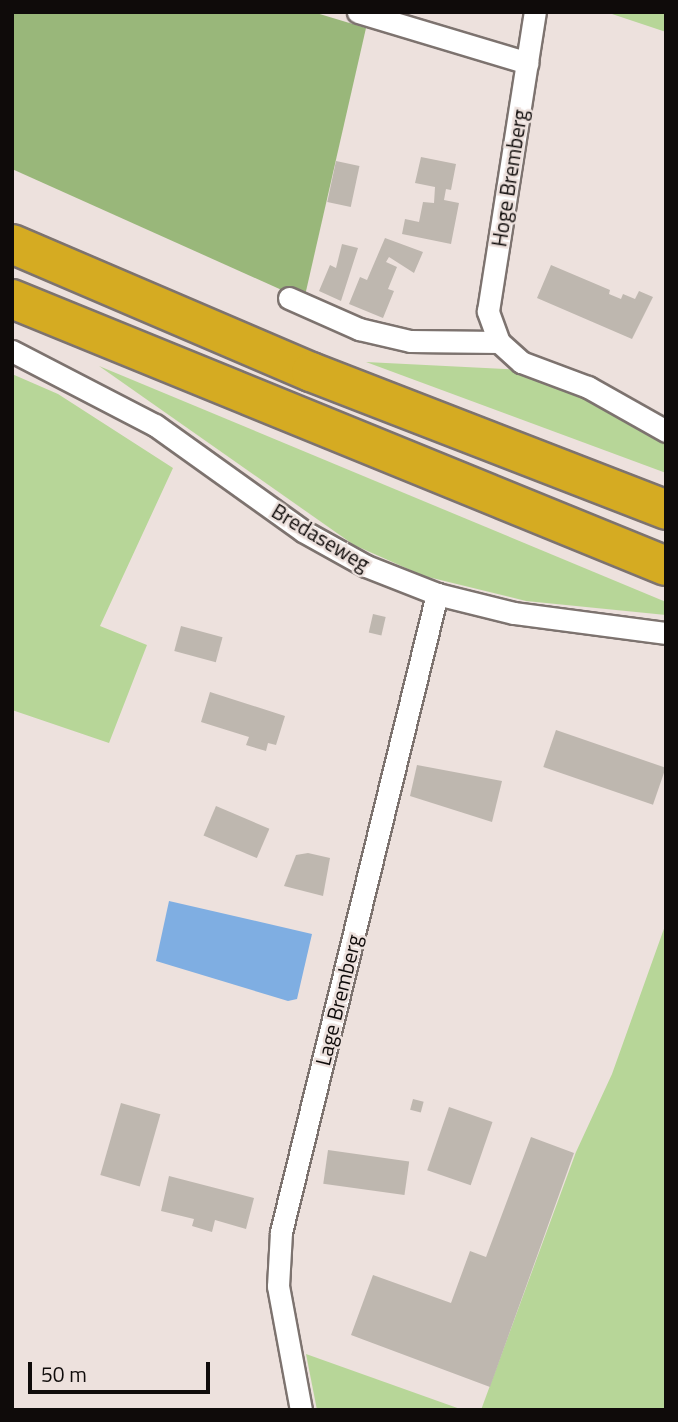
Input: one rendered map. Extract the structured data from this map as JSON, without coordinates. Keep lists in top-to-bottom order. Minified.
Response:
{"streets":{"street":["Hoge Bremberg","Bredaseweg","Lage Bremberg"]},"crossings":[["Bredaseweg","Lage Bremberg"]],"scale_bar":"50 m"}
